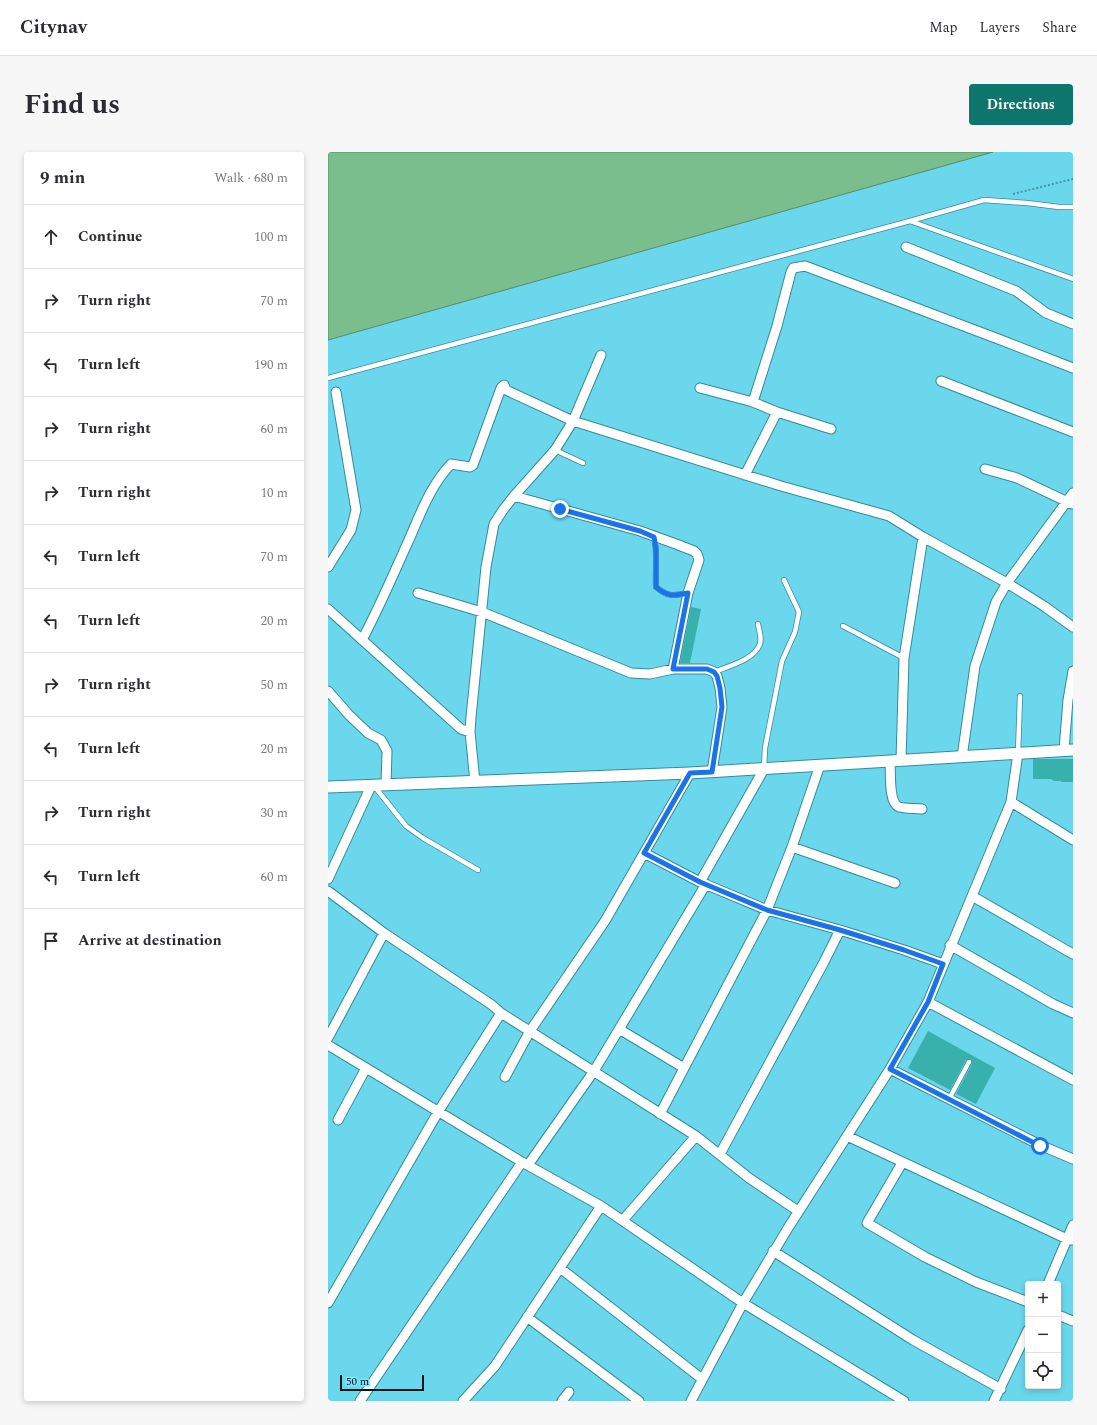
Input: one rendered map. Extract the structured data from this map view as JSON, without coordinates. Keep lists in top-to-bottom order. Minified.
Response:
{"scale_bar":"50 m","page":{"header":"Citynav","nav":["Map","Layers","Share"],"title":"Find us","buttons":"Directions","heading":["9 min","Walk · 680 m"],"list":[["Continue","100 m"],["Turn right","70 m"],["Turn left","190 m"],["Turn right","60 m"],["Turn right","10 m"],["Turn left","70 m"],["Turn left","20 m"],["Turn right","50 m"],["Turn left","20 m"],["Turn right","30 m"],["Turn left","60 m"],"Arrive at destination"],"map_buttons":["+","−"],"scale":"50 m"}}
